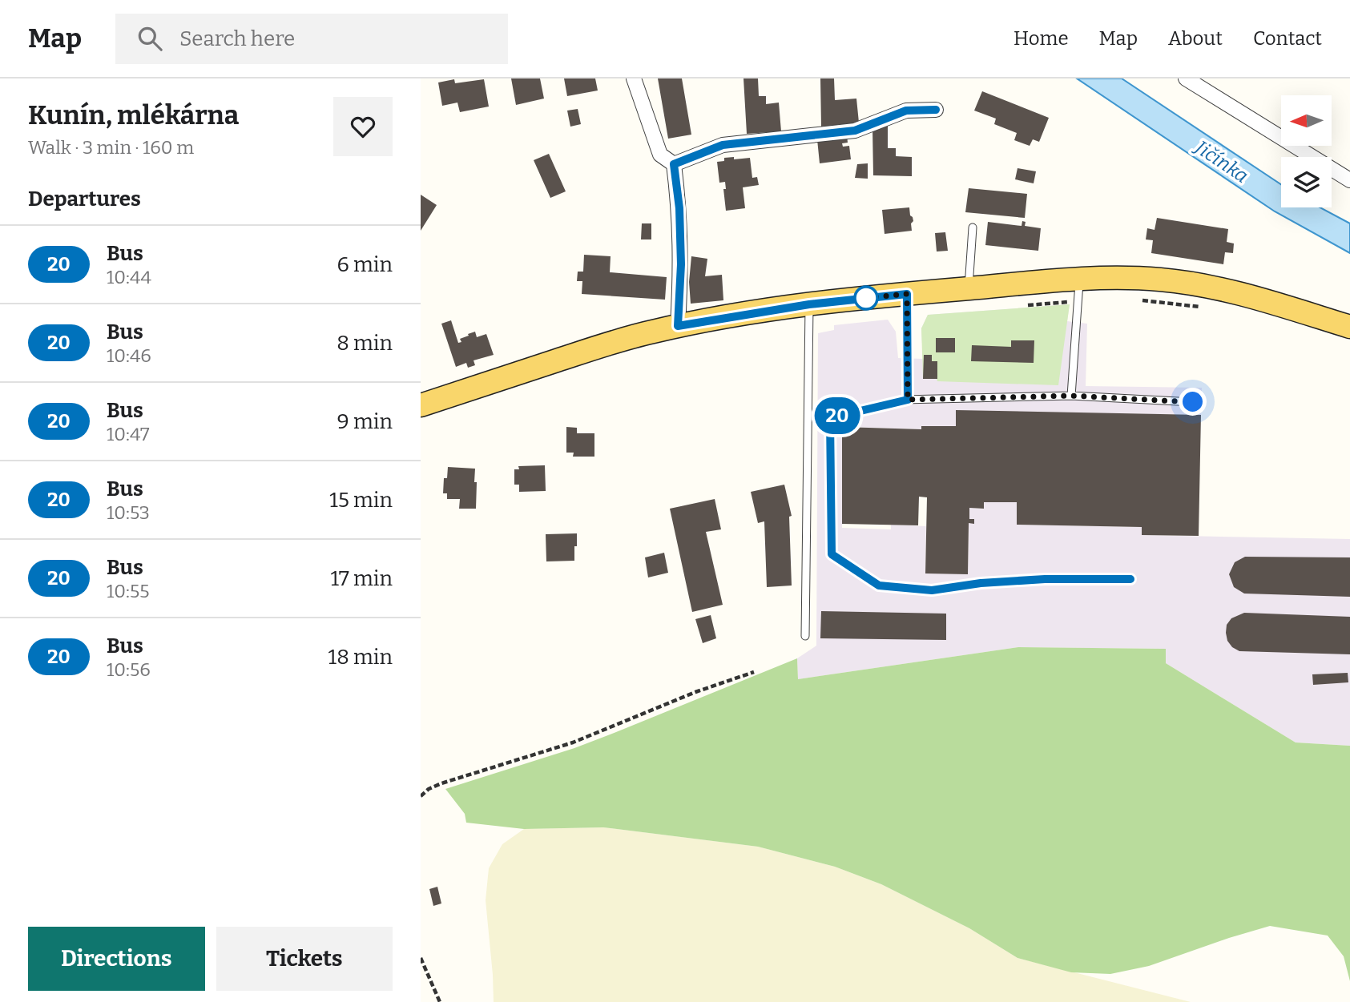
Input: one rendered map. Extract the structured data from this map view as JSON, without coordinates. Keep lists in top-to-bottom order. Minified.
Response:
{"water":["Jičínka"],"lines":["bus line 20"],"north":"left","page":{"header":"Map","search":"Search here","nav":["Home","Map","About","Contact"],"heading":[["Kunín, mlékárna","Walk · 3 min · 160 m"],"Departures"],"on_map":"20","list":[{"mark":"20","name":"Bus","note":"10:44","value":"6 min"},{"mark":"20","name":"Bus","note":"10:46","value":"8 min"},{"mark":"20","name":"Bus","note":"10:47","value":"9 min"},{"mark":"20","name":"Bus","note":"10:53","value":"15 min"},{"mark":"20","name":"Bus","note":"10:55","value":"17 min"},{"mark":"20","name":"Bus","note":"10:56","value":"18 min"}],"buttons":["Directions","Tickets"]}}
